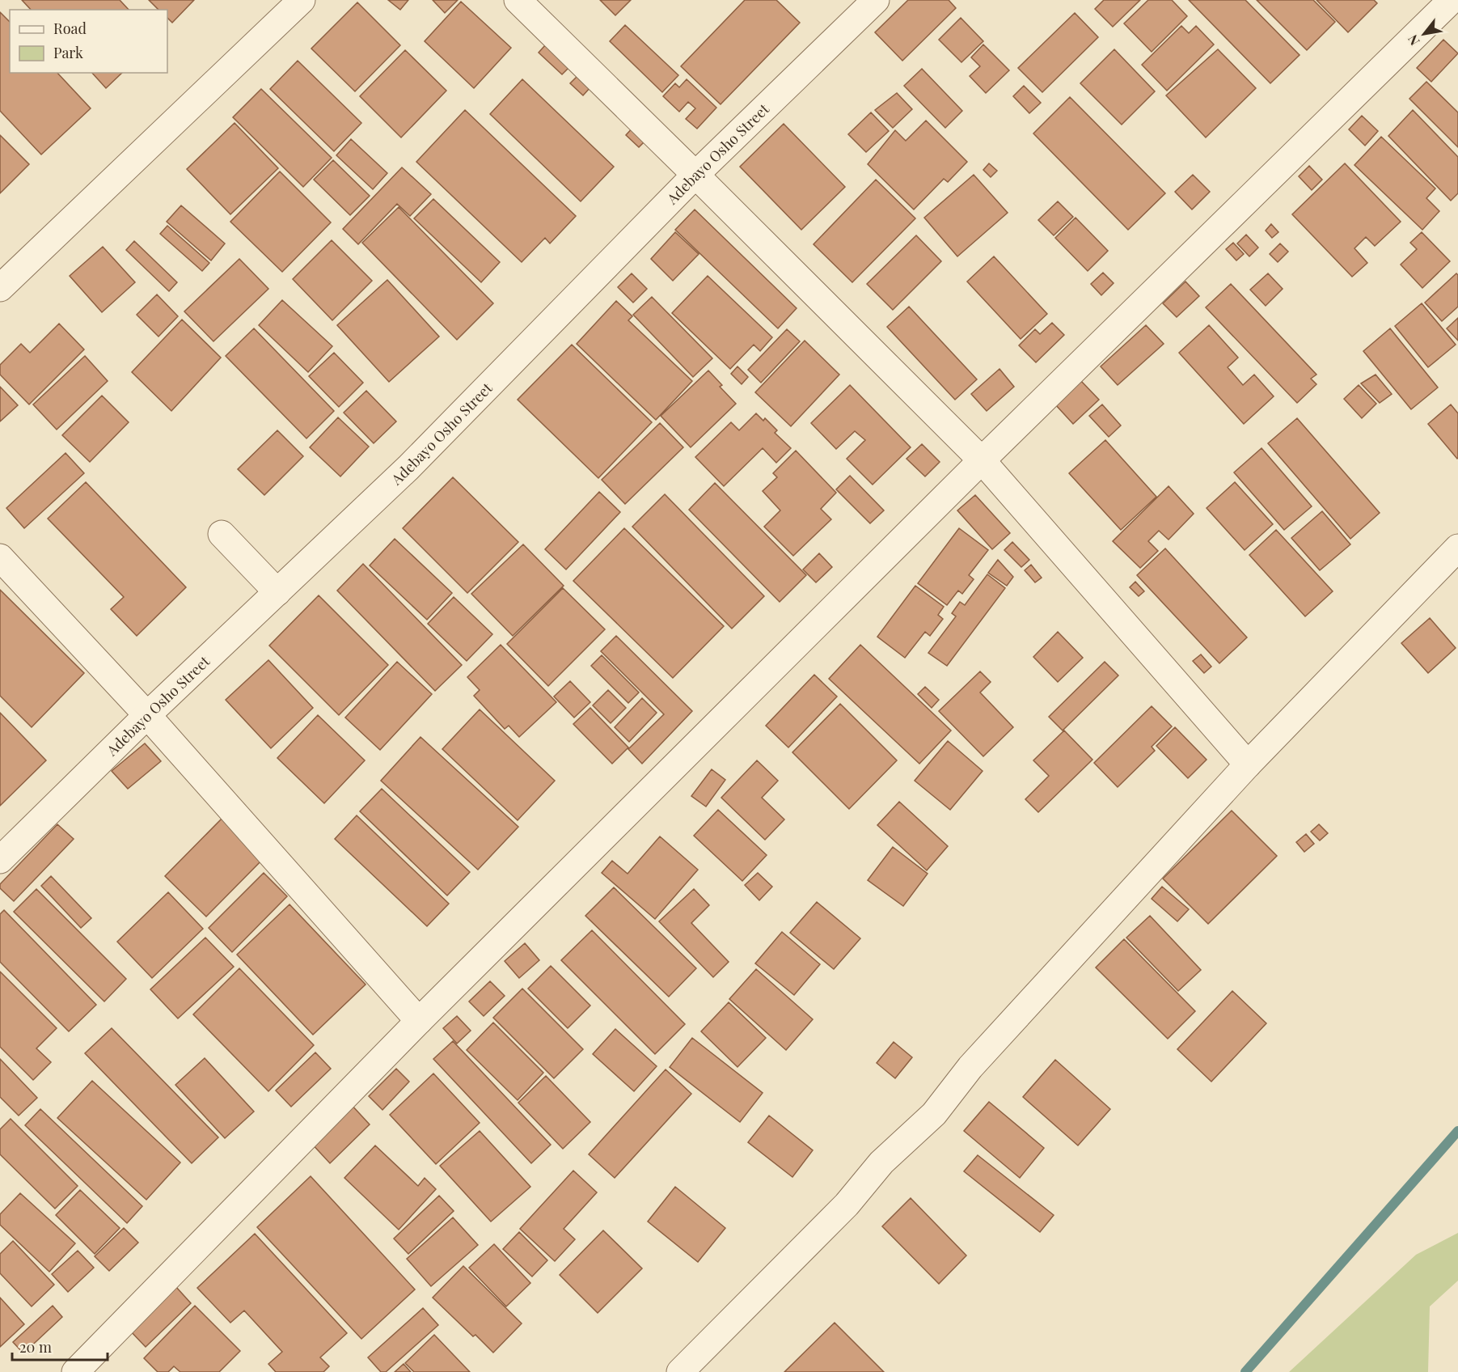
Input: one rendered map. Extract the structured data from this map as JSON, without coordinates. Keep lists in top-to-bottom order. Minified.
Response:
{"streets":{"street":["Adebayo Osho Street"]},"legend":["Road","Park"],"scale_bar":"20 m","north":"bottom left"}
